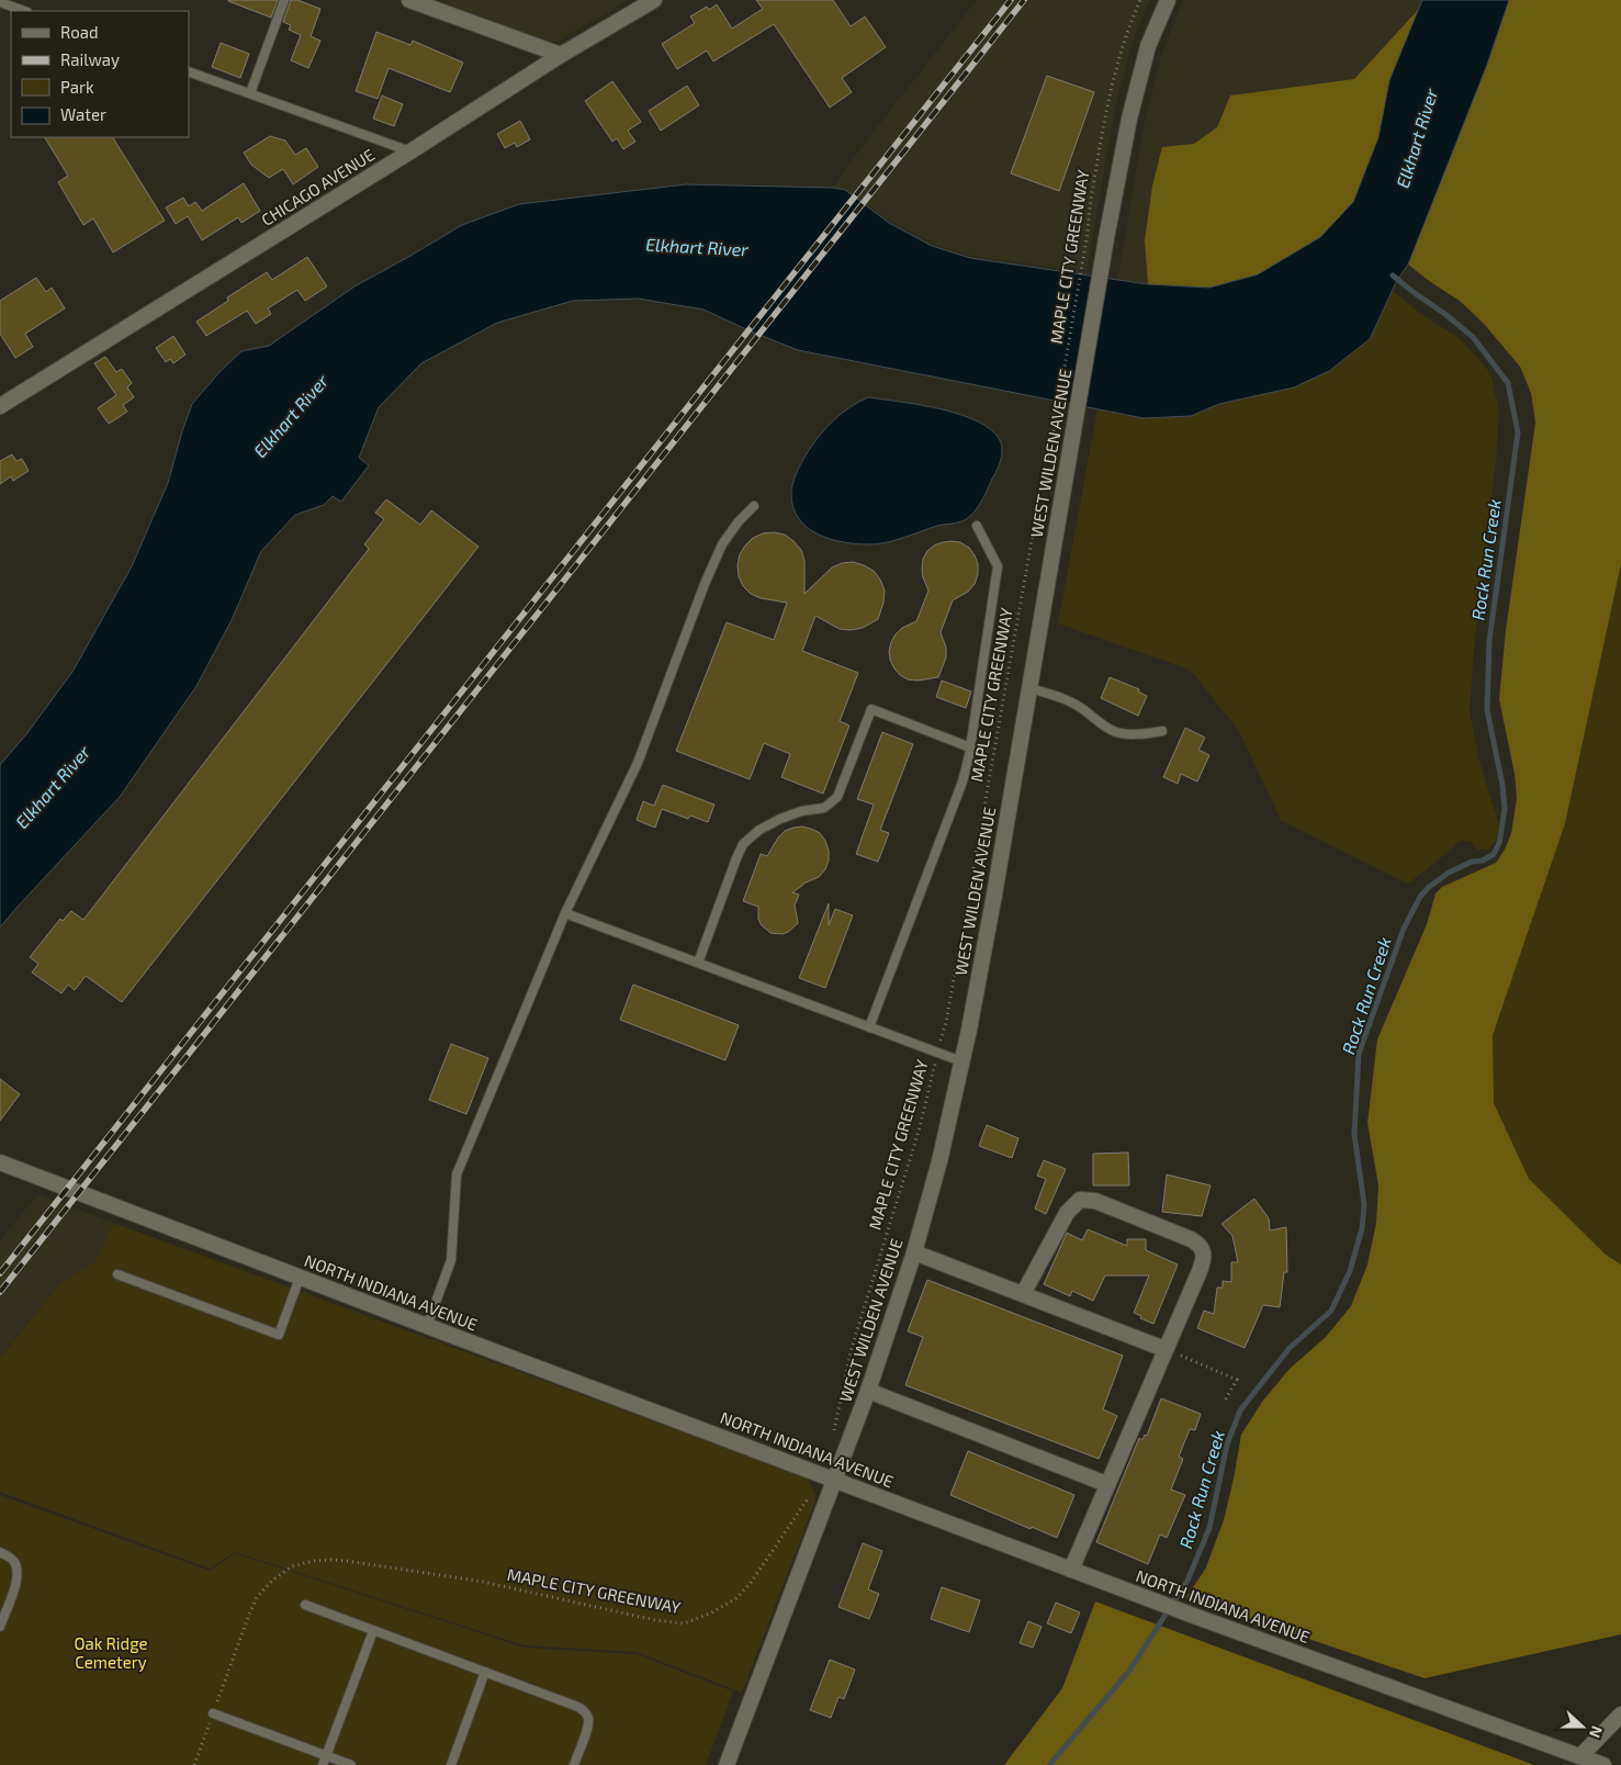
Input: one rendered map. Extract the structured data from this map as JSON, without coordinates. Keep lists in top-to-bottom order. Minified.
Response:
{"streets":{"street":["CHICAGO AVENUE","WEST WILDEN AVENUE","NORTH INDIANA AVENUE"],"path":["MAPLE CITY GREENWAY"]},"crossings":[["MAPLE CITY GREENWAY","NORTH INDIANA AVENUE"],["WEST WILDEN AVENUE","NORTH INDIANA AVENUE"]],"water":["Elkhart River","Rock Run Creek"],"parks":["Oak Ridge Cemetery"],"legend":["Road","Railway","Park","Water"],"north":"right"}
